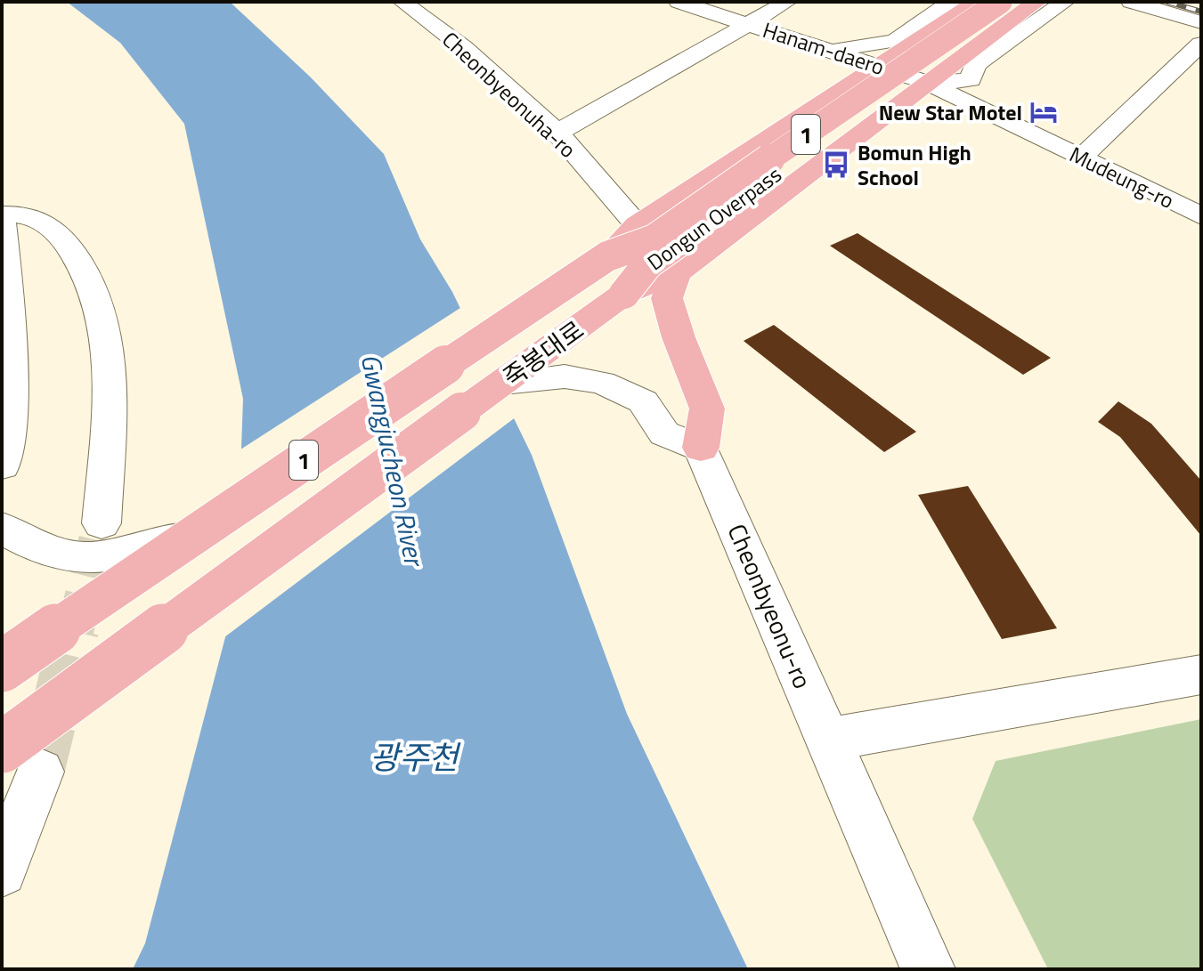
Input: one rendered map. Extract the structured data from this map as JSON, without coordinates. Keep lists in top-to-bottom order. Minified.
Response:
{"streets":{"main road":["1","Dongun Overpass","죽봉대로"],"street":["Hanam-daero","Cheonbyeonuha-ro","Mudeung-ro","Cheonbyeonu-ro"]},"crossings":[["Hanam-daero","Mudeung-ro"],["1","Dongun Overpass"],["Dongun Overpass","죽봉대로"]],"water":["Gwangjucheon River","광주천"],"places":{"hotel":["New Star Motel"],"bus stop":["Bomun High School"]}}
